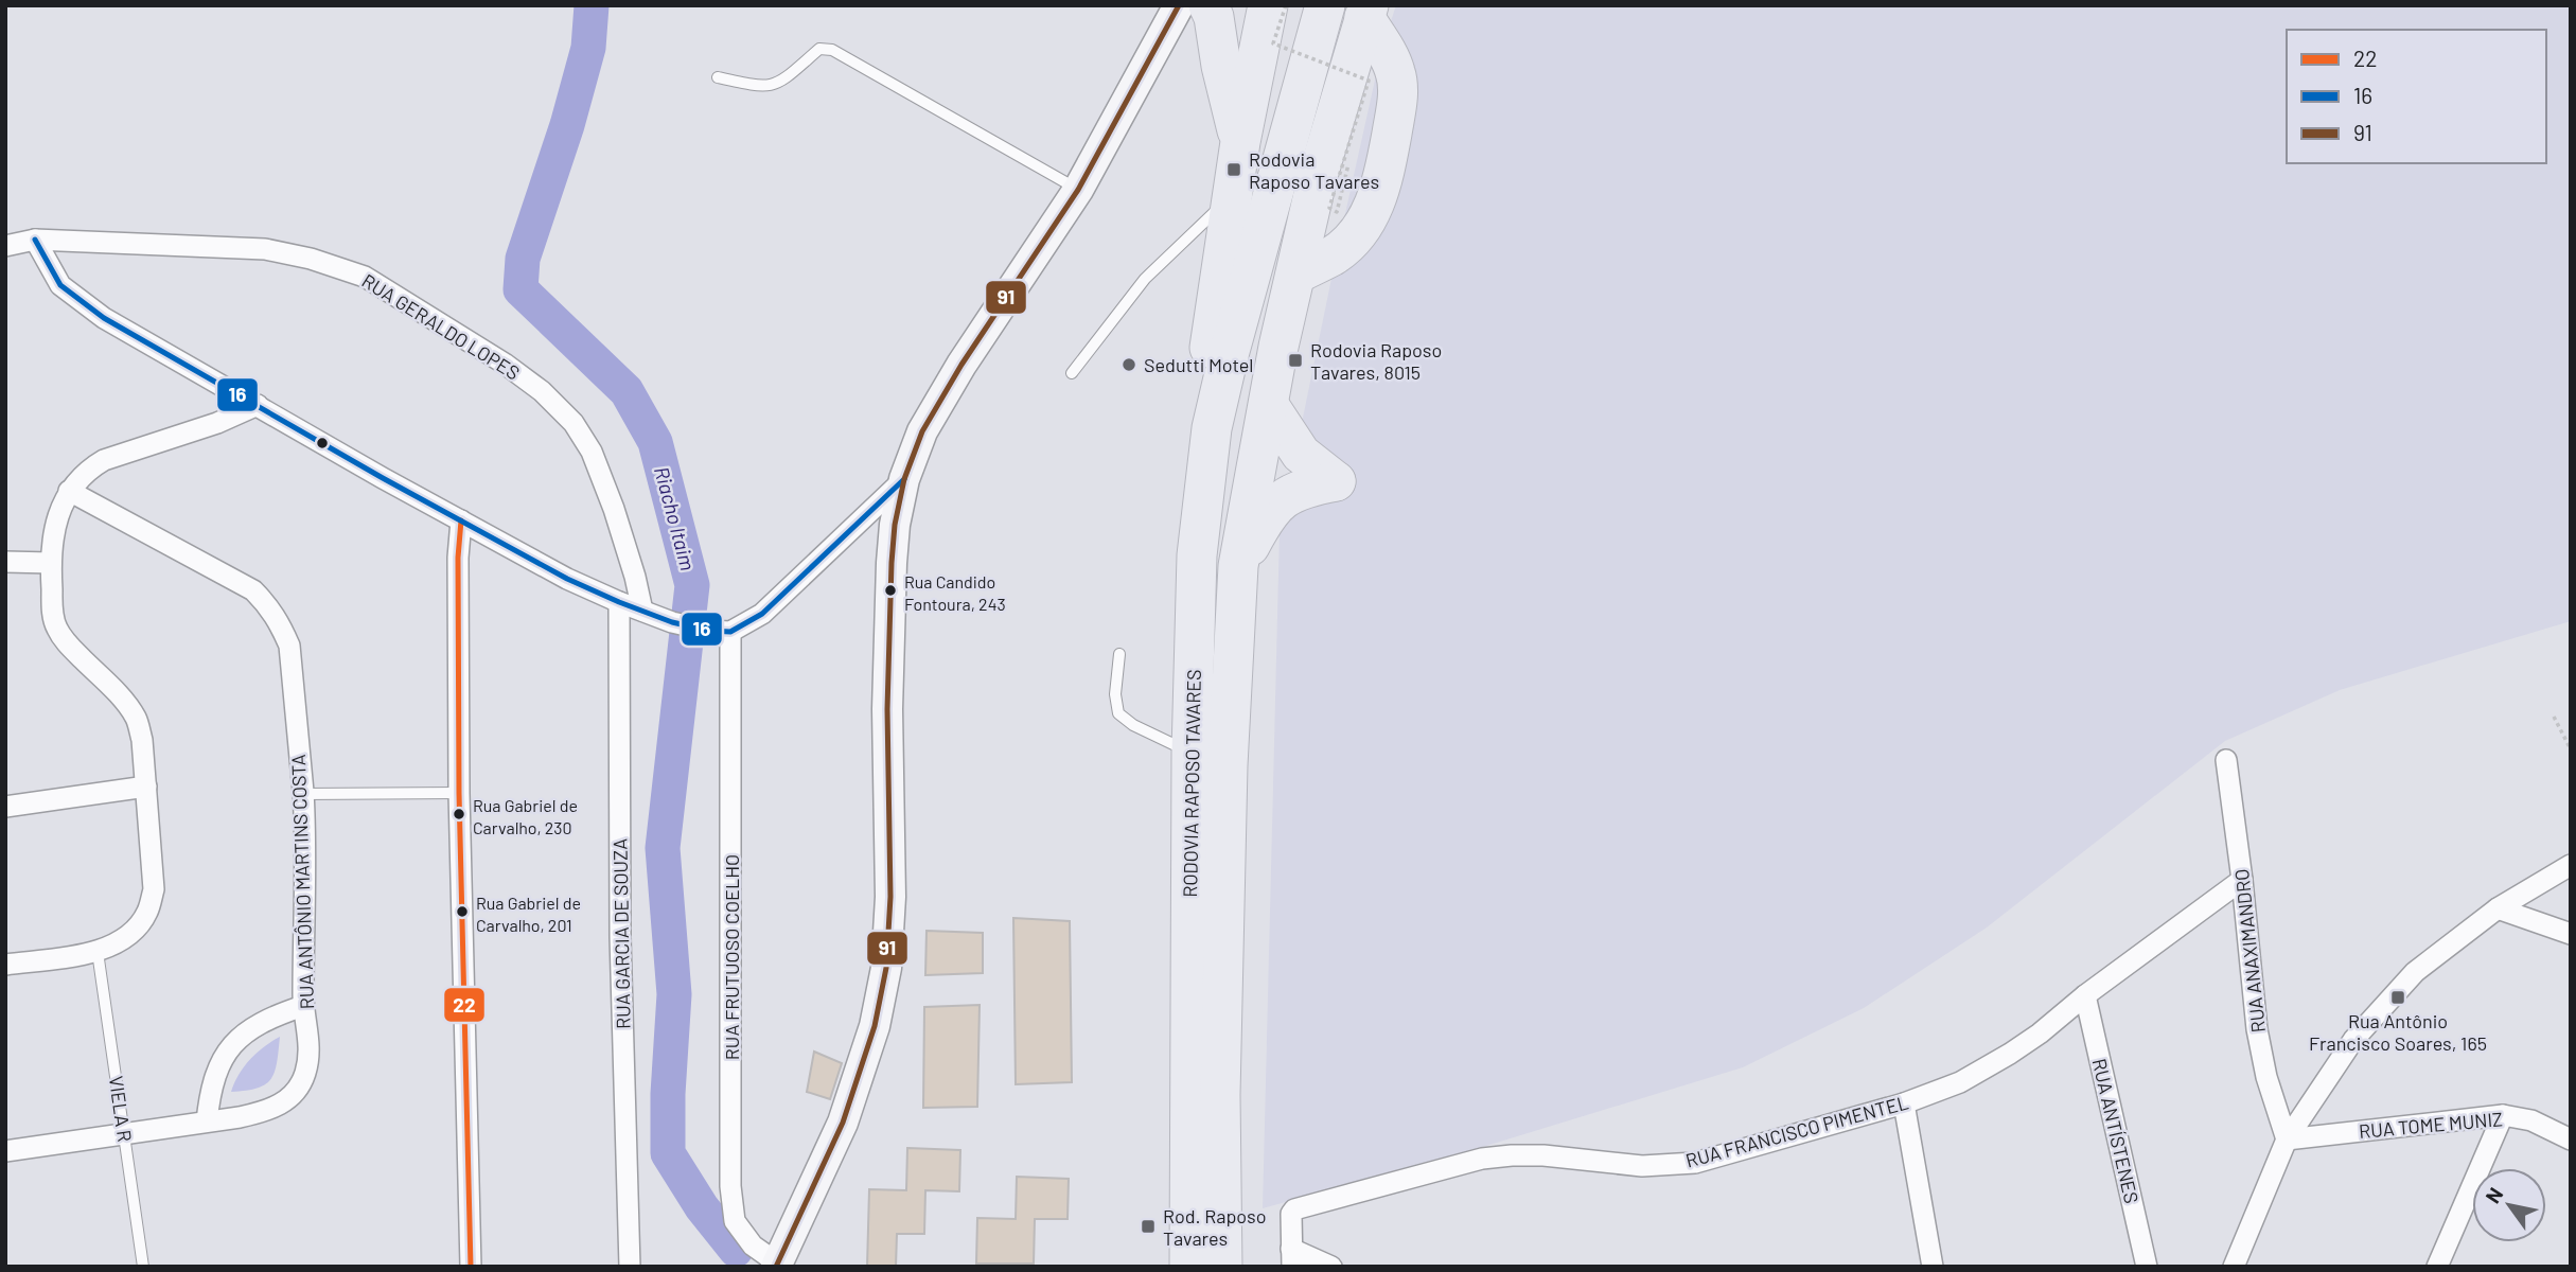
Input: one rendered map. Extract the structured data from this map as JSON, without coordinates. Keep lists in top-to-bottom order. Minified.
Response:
{"streets":{"highway":["RODOVIA RAPOSO TAVARES"],"street":["RUA GERALDO LOPES","RUA ANTÔNIO MARTINS COSTA","RUA GARCIA DE SOUZA","RUA ANAXIMANDRO","RUA FRUTUOSO COELHO","RUA TOME MUNIZ","RUA FRANCISCO PIMENTEL","RUA ANTÍSTENES"],"lane":["VIELA R"]},"crossings":[["RUA ANTÔNIO MARTINS COSTA","VIELA R"],["RUA ANAXIMANDRO","RUA TOME MUNIZ"],["RUA ANAXIMANDRO","RUA FRANCISCO PIMENTEL"],["RUA FRANCISCO PIMENTEL","RUA ANTÍSTENES"]],"water":["Riacho Itaim"],"places":{"transit":["Rodovia Raposo Tavares","Rodovia Raposo Tavares, 8015","Rua Antônio Francisco Soares, 165","Rod. Raposo Tavares"],"other":["Sedutti Motel","Rua Candido Fontoura, 243","Rua Gabriel de Carvalho, 230","Rua Gabriel de Carvalho, 201"]},"lines":["transit line 91","transit line 16","transit line 22"],"legend":["22","16","91"],"north":"top left"}
